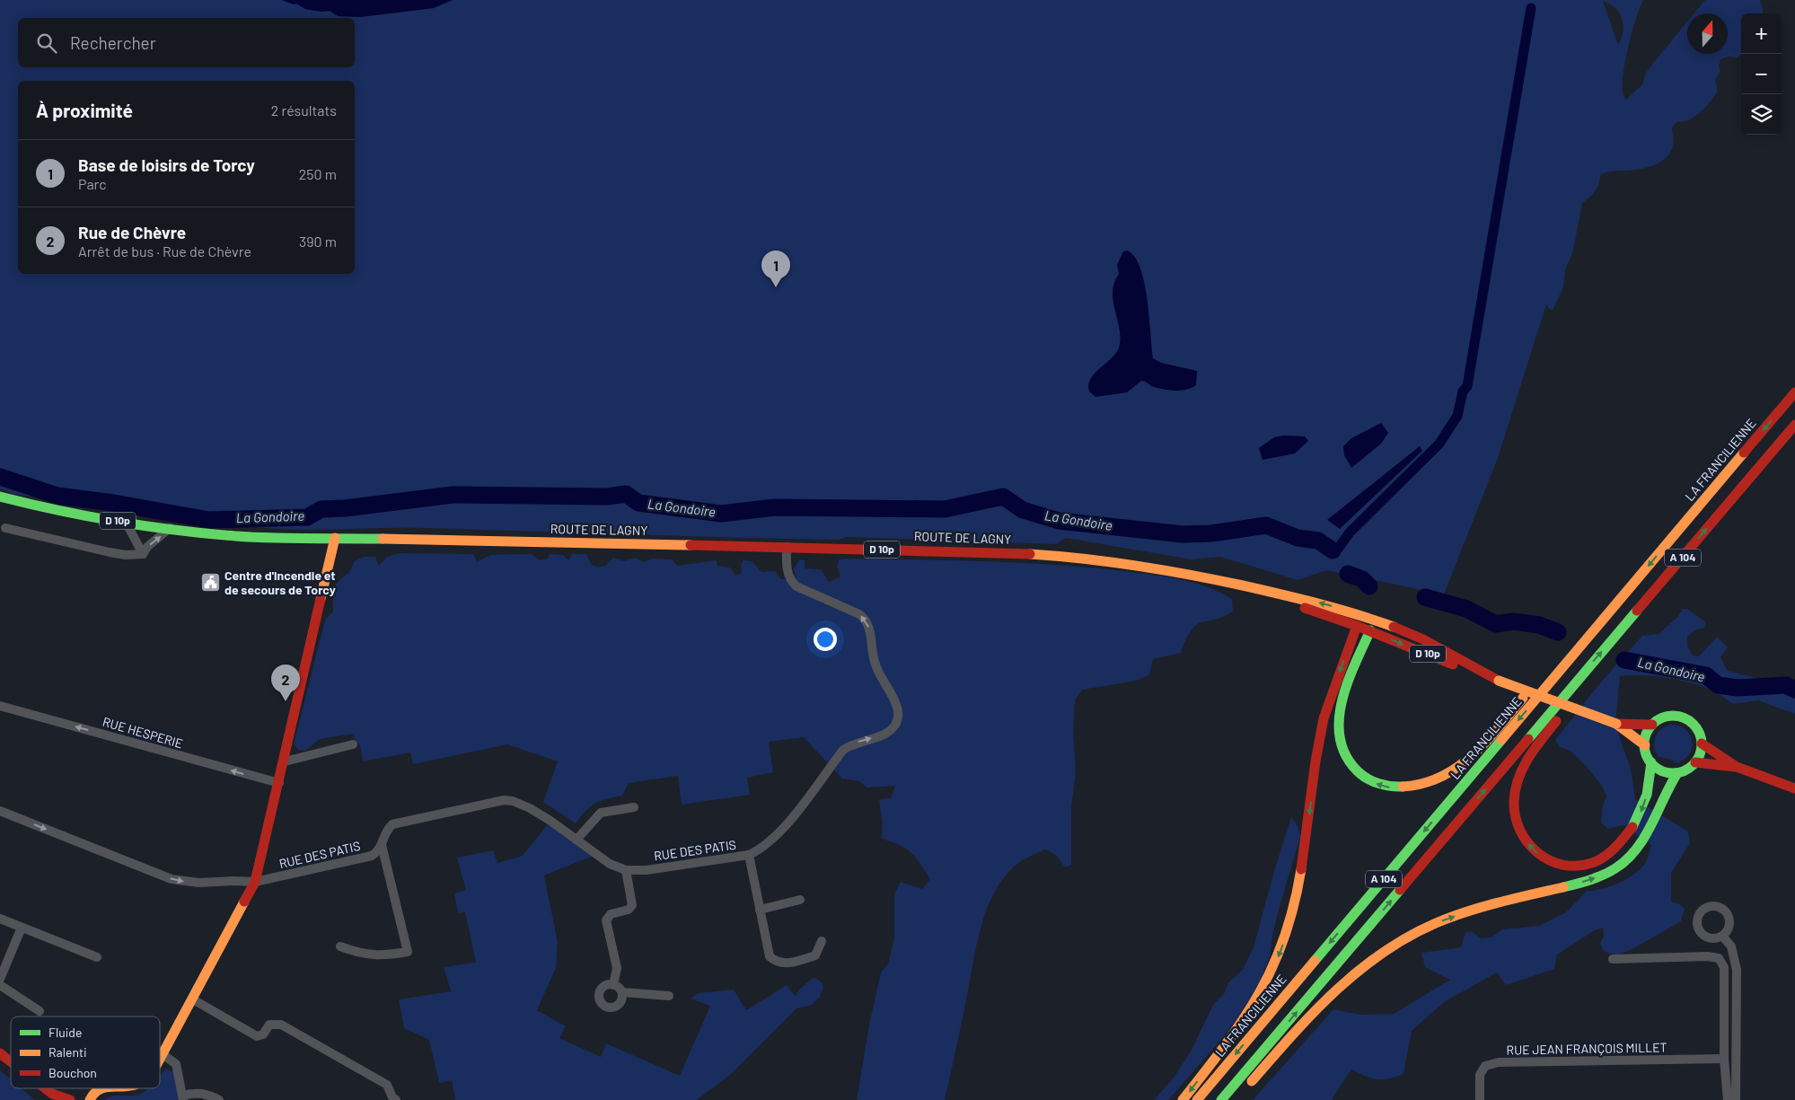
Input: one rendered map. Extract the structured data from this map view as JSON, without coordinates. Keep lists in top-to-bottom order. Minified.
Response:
{"streets":{"main road":["LA FRANCILIENNE","D 10p","ROUTE DE LAGNY","A 104"],"street":["RUE HESPERIE","RUE DES PATIS","RUE JEAN FRANÇOIS MILLET"]},"crossings":[["D 10p","ROUTE DE LAGNY"],["ROUTE DE LAGNY","RUE DES PATIS"]],"one_way":["RUE HESPERIE"],"water":["La Gondoire"],"places":{"public building":["Centre d'incendie et de secours de Torcy"]},"legend":["Fluide","Ralenti","Bouchon"],"north":"top","page":{"map_buttons":["+","−"],"search":"Rechercher","heading":["À proximité","2 résultats"],"list":[{"mark":"1","name":"Base de loisirs de Torcy","note":"Parc","value":"250 m"},{"mark":"2","name":"Rue de Chèvre","note":"Arrêt de bus · Rue de Chèvre","value":"390 m"}],"pins":["1","2"]}}
